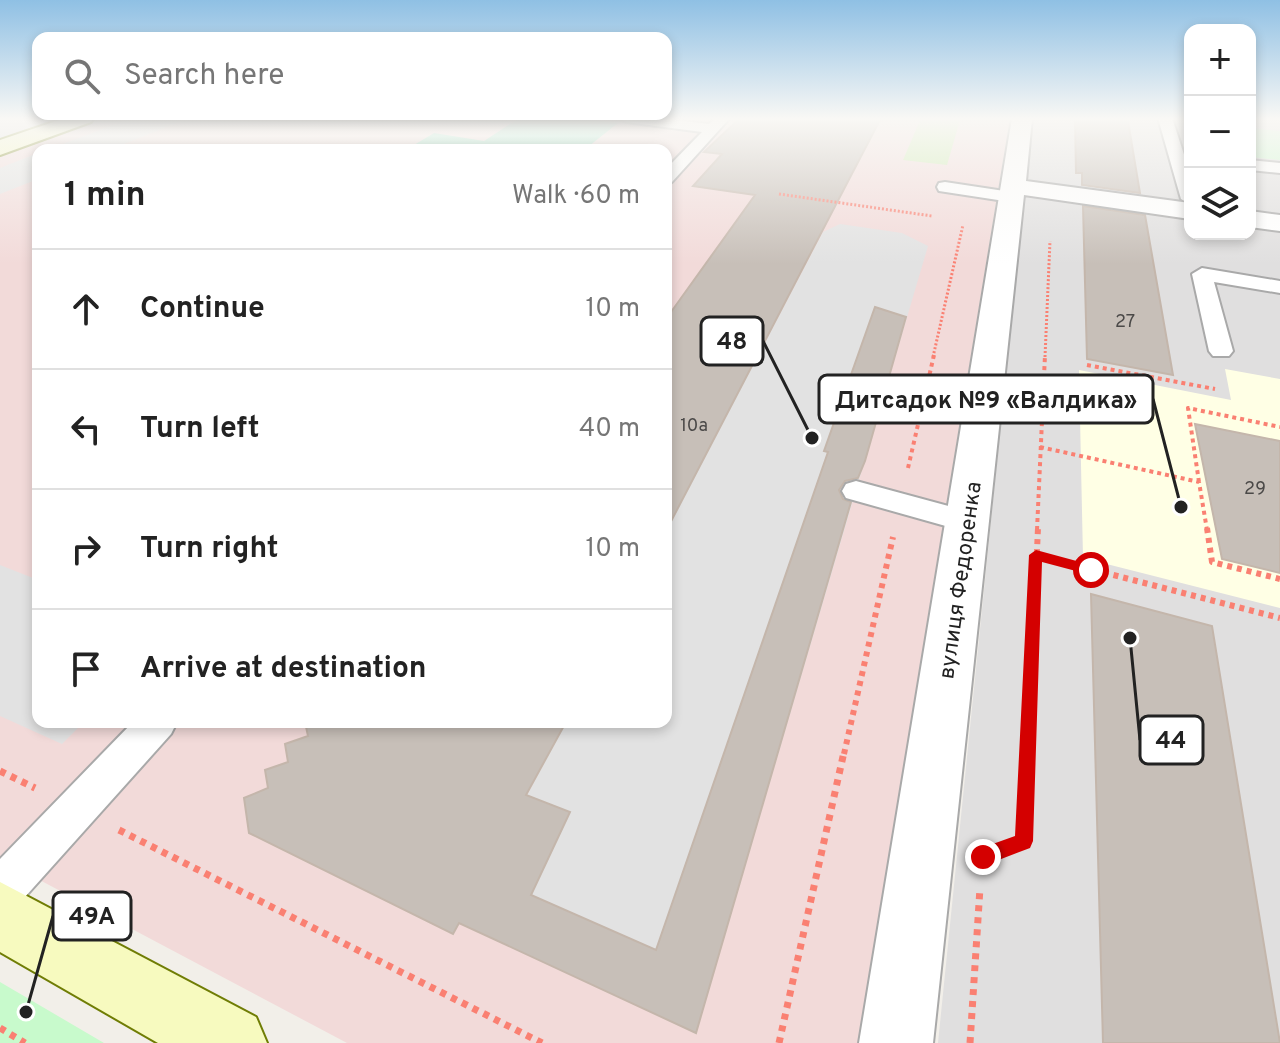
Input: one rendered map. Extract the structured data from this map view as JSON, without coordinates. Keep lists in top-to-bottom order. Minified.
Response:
{"streets":{"street":["вулиця Федоренка"]},"places":["48","Дитсадок №9 «Валдика»","44","49А"],"house_numbers":["27","10а","29"],"page":{"map_buttons":["+","−"],"search":"Search here","heading":["1 min","Walk · 60 m"],"list":[["Continue","10 m"],["Turn left","40 m"],["Turn right","10 m"],"Arrive at destination"]}}
